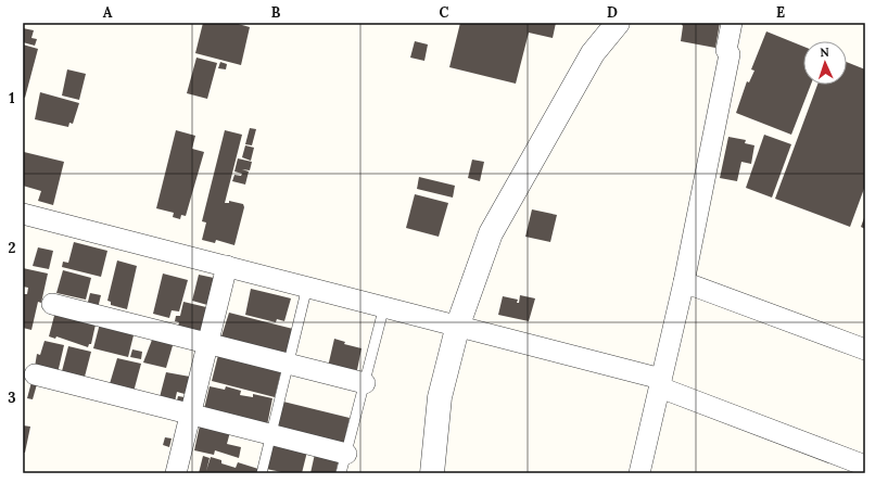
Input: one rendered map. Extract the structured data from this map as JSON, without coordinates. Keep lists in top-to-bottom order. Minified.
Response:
{"north":"top","grid":{"columns":["A","B","C","D","E"],"rows":["1","2","3"]}}
